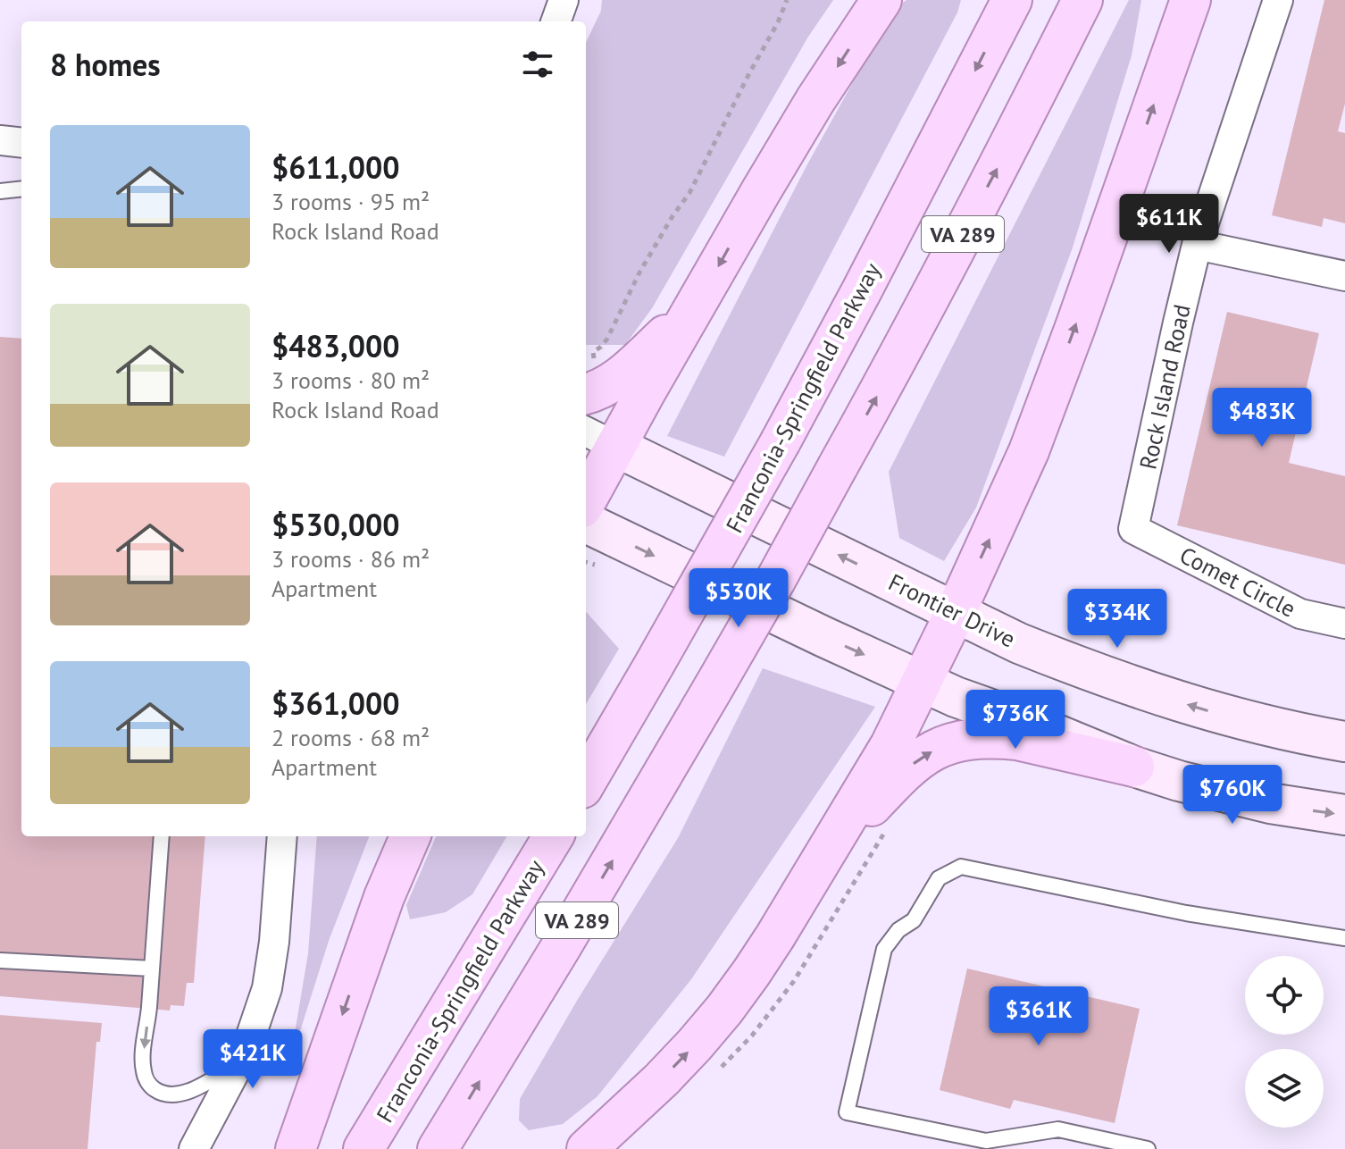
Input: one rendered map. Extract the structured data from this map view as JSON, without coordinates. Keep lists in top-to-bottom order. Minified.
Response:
{"streets":{"main road":["VA 289","Franconia-Springfield Parkway","Frontier Drive"],"street":["Rock Island Road","Comet Circle"]},"crossings":[["Rock Island Road","Comet Circle"]],"page":{"heading":"8 homes","list":[{"name":"$611,000","note":"3 rooms · 95 m² · Rock Island Road"},{"name":"$483,000","note":"3 rooms · 80 m² · Rock Island Road"},{"name":"$530,000","note":"3 rooms · 86 m² · Apartment"},{"name":"$361,000","note":"2 rooms · 68 m² · Apartment"}],"price":["$611K","$483K","$530K","$334K","$736K","$760K","$361K","$421K"]}}
